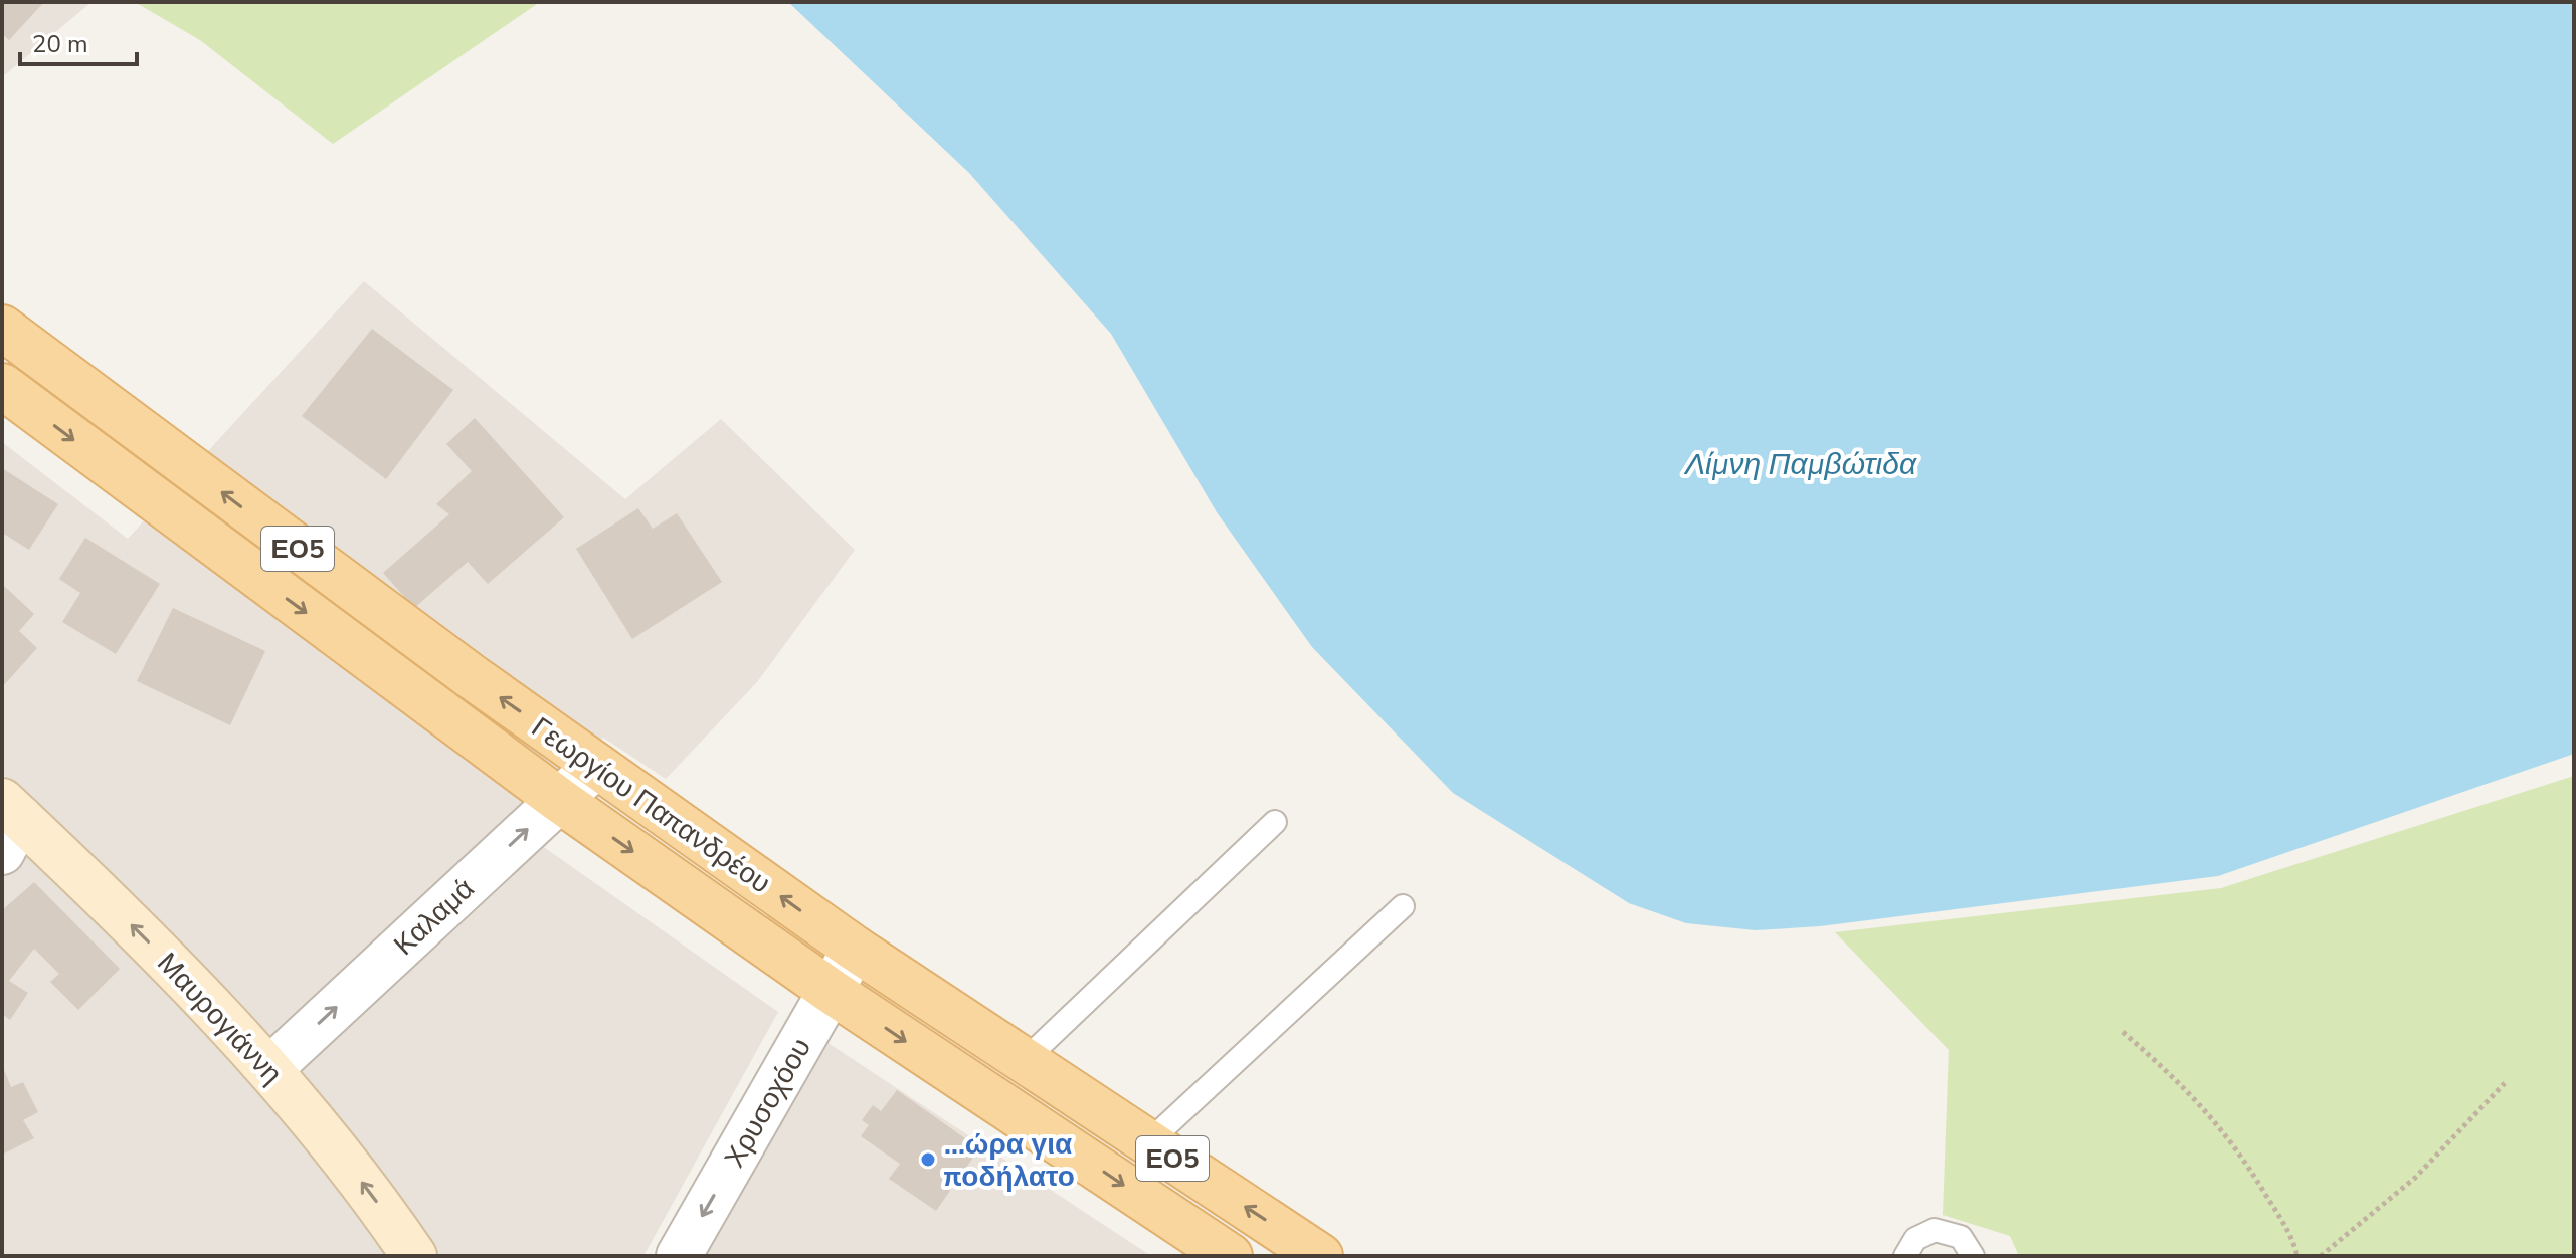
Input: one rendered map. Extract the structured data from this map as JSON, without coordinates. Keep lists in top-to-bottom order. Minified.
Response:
{"streets":{"main road":["ΕΟ5","Γεωργίου Παπανδρέου","Μαυρογιάννη"],"street":["Καλαμά","Χρυσοχόου"]},"crossings":[["Γεωργίου Παπανδρέου","Καλαμά"],["Γεωργίου Παπανδρέου","Χρυσοχόου"],["Καλαμά","Μαυρογιάννη"]],"one_way":["Καλαμά","Μαυρογιάννη","Χρυσοχόου"],"water":["Λίμνη Παμβώτιδα"],"places":["...ώρα για ποδήλατο"],"scale_bar":"20 m"}
